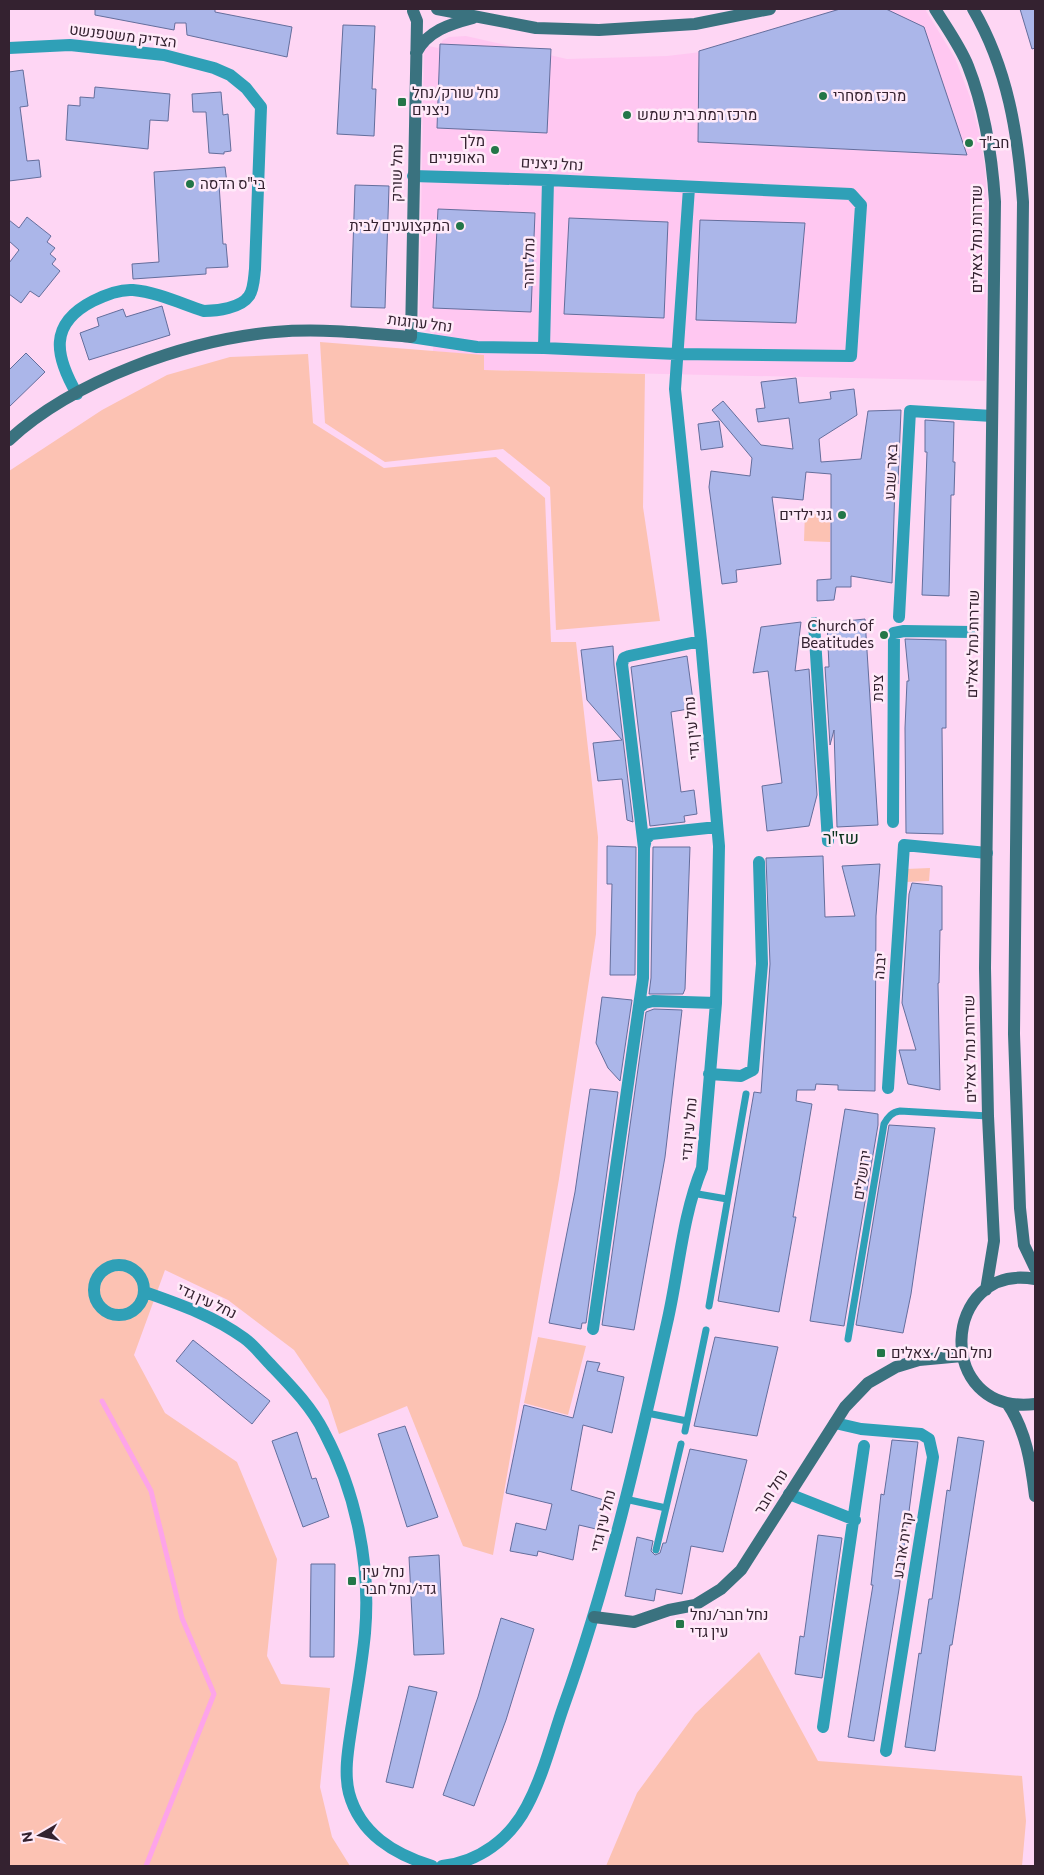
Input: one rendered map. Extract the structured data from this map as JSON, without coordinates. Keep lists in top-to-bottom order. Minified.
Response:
{"streets":{"main road":["נחל שורק","שדרות נחל צאלים","נחל ערוגות","נחל חבר"],"street":["הצדיק משטפנשט","נחל ניצנים","נחל זוהר","באר שבע","צפת","נחל עין גדי","יבנה","קרית ארבע"],"lane":["ירושלים"]},"crossings":[["הצדיק משטפנשט","נחל ערוגות"],["נחל ניצנים","נחל שורק"],["נחל ניצנים","נחל זוהר"],["נחל ניצנים","נחל ערוגות"],["נחל שורק","נחל ערוגות"],["שדרות נחל צאלים","באר שבע"],["שדרות נחל צאלים","יבנה"],["שדרות נחל צאלים","ירושלים"],["נחל זוהר","נחל ערוגות"],["נחל ערוגות","נחל עין גדי"],["נחל עין גדי","נחל חבר"],["נחל חבר","קרית ארבע"]],"districts":["שז\"ר"],"places":{"other":["מרכז מסחרי","מרכז רמת בית שמש","חב\"ד","מלך האופניים","בי\"ס הדסה","המקצוענים לבית","גני ילדים","Church of Beatitudes"],"transit":["נחל שורק/נחל ניצנים","נחל חבר / צאלים","נחל עין גדי/נחל חבר","נחל חבר/נחל עין גדי"]},"north":"left"}
